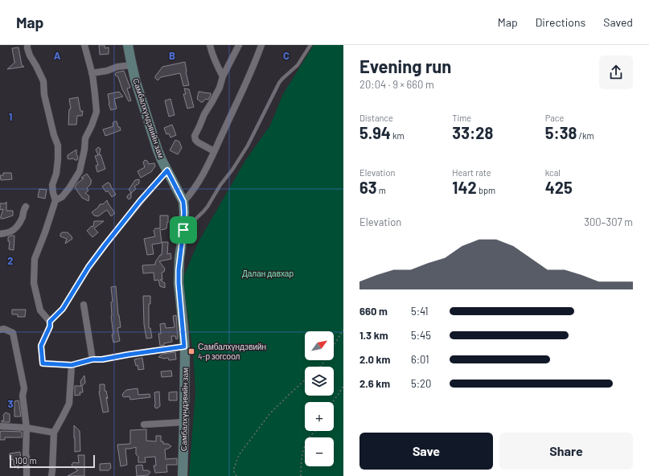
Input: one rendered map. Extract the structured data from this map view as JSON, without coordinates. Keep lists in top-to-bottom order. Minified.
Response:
{"streets":{"street":["Самбалхүндэвийн зам"]},"parks":["Далан давхар"],"places":{"transit":["Самбалхүндэвийн 4-р зогсоол"]},"scale_bar":"100 m","north":"top right","page":{"header":"Map","nav":["Map","Directions","Saved"],"heading":["Evening run","20:04 · 9 × 660 m"],"stats":[["Distance","5.94 km"],["Time","33:28"],["Pace","5:38 /km"],["Elevation","63 m"],["Heart rate","142 bpm"],["kcal","425"]],"chart":["Elevation","300–307 m"],"list":[{"name":"660 m","note":"5:41"},{"name":"1.3 km","note":"5:45"},{"name":"2.0 km","note":"6:01"},{"name":"2.6 km","note":"5:20"}],"map_buttons":["+","−"],"buttons":["Save","Share"],"scale":"100 m"},"grid":{"columns":["A","B","C"],"rows":["1","2","3"]}}
